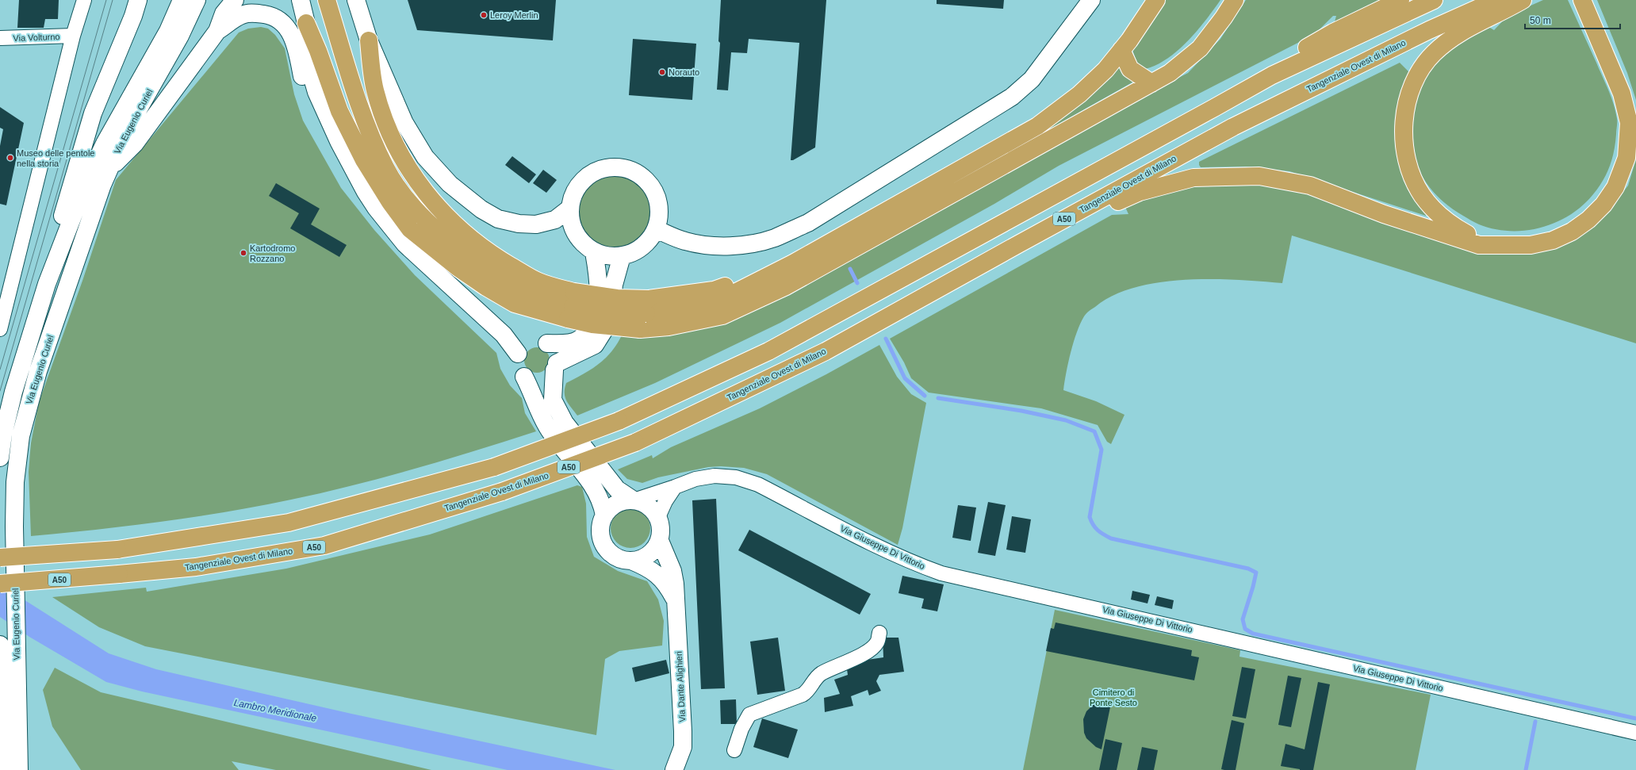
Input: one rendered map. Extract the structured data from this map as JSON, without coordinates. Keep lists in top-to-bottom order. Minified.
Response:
{"streets":{"highway":["Tangenziale Ovest di Milano","A50"],"street":["Via Volturno","Via Eugenio Curiel","Via Giuseppe Di Vittorio","Via Dante Alighieri"]},"crossings":[["Via Giuseppe Di Vittorio","Via Dante Alighieri"]],"water":["Lambro Meridionale"],"parks":["Cimitero di Ponte Sesto"],"places":["Leroy Merlin","Norauto","Museo delle pentole nella storia","Kartodromo Rozzano"],"scale_bar":"50 m"}
